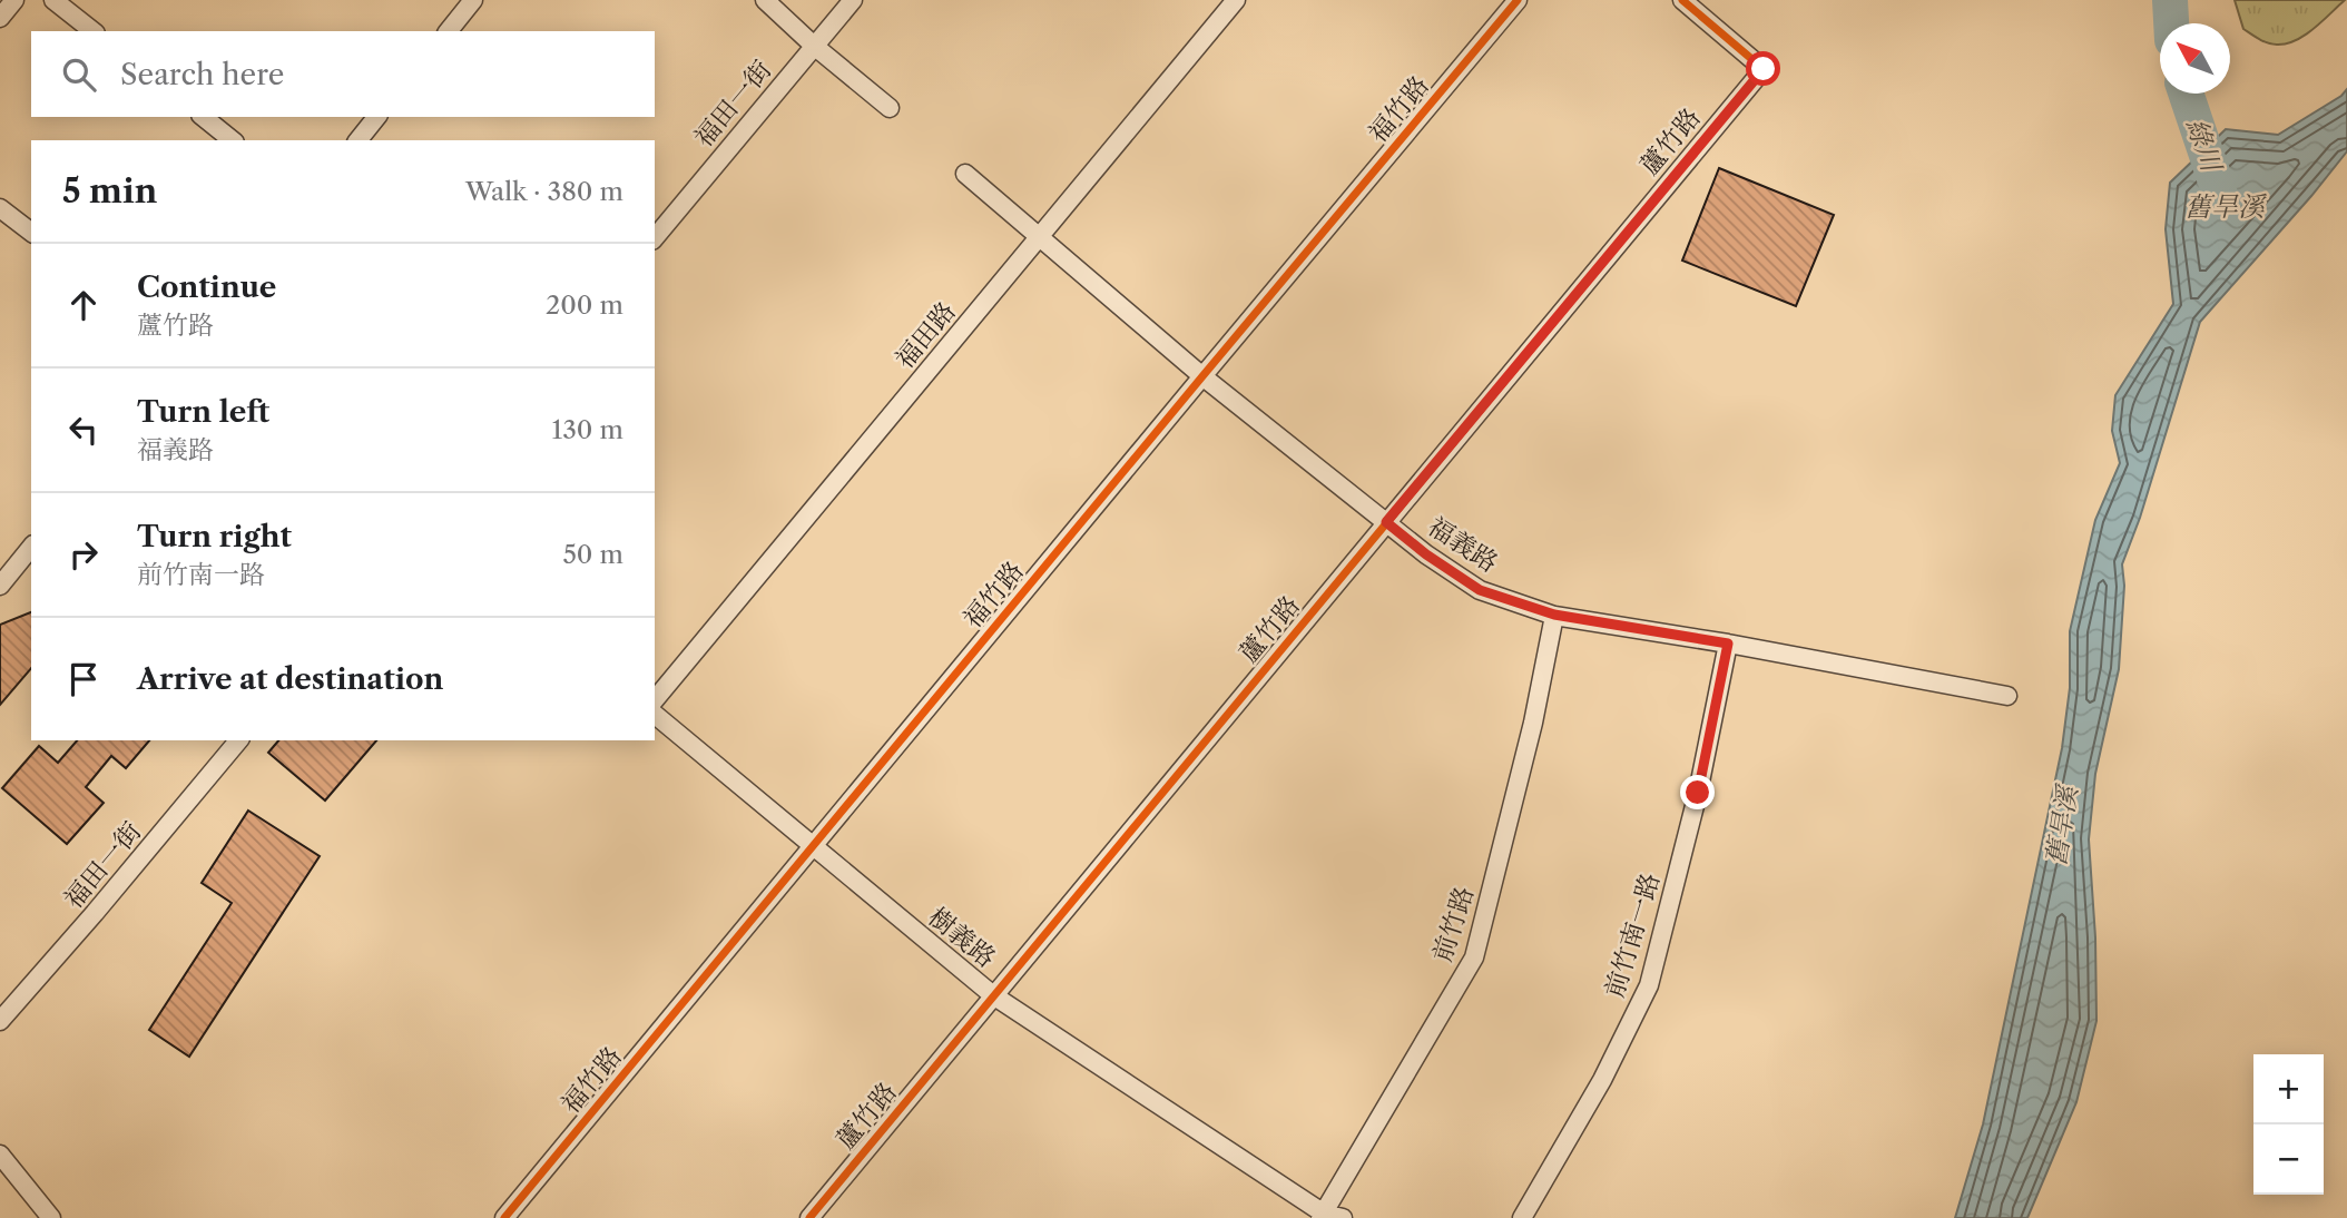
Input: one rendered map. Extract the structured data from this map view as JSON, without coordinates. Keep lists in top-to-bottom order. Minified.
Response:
{"streets":{"street":["福田一街","福竹路","蘆竹路","福田路","福義路","前竹路","前竹南一路","樹義路"]},"crossings":[["福竹路","福義路"],["福竹路","樹義路"],["蘆竹路","福義路"],["蘆竹路","樹義路"],["福田路","福義路"],["福義路","前竹路"],["福義路","前竹南一路"],["前竹路","樹義路"]],"water":["綠川","舊旱溪"],"north":"top left","page":{"search":"Search here","heading":["5 min","Walk · 380 m"],"list":[["Continue","蘆竹路","200 m"],["Turn left","福義路","130 m"],["Turn right","前竹南一路","50 m"],"Arrive at destination"],"map_buttons":["+","−"]}}
